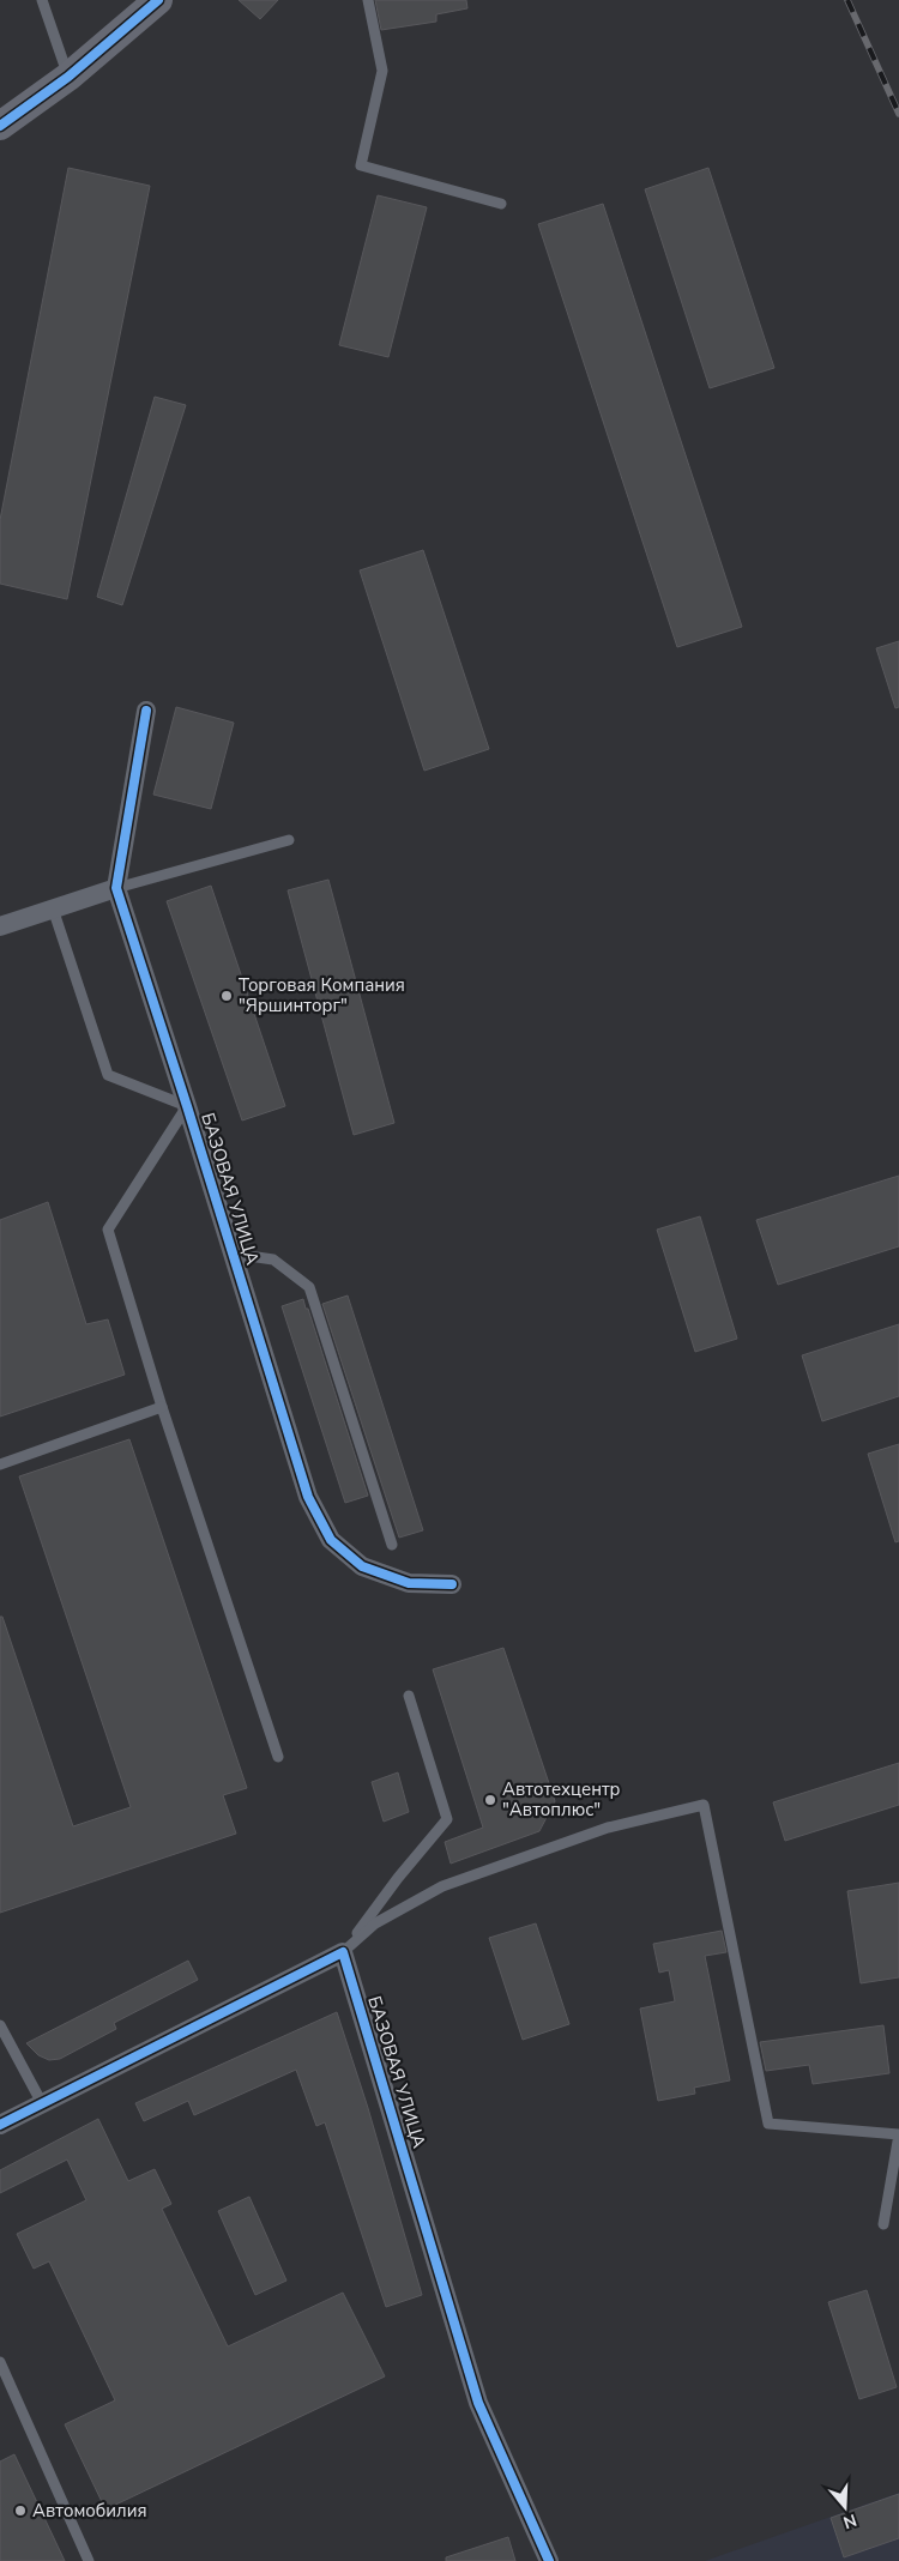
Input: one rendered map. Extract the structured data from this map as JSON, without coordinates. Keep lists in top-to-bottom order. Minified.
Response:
{"streets":{"street":["БАЗОВАЯ УЛИЦА"]},"places":["Торговая Компания \"Яршинторг\"","Автотехцентр \"Автоплюс\"","Автомобилия"],"north":"bottom"}
